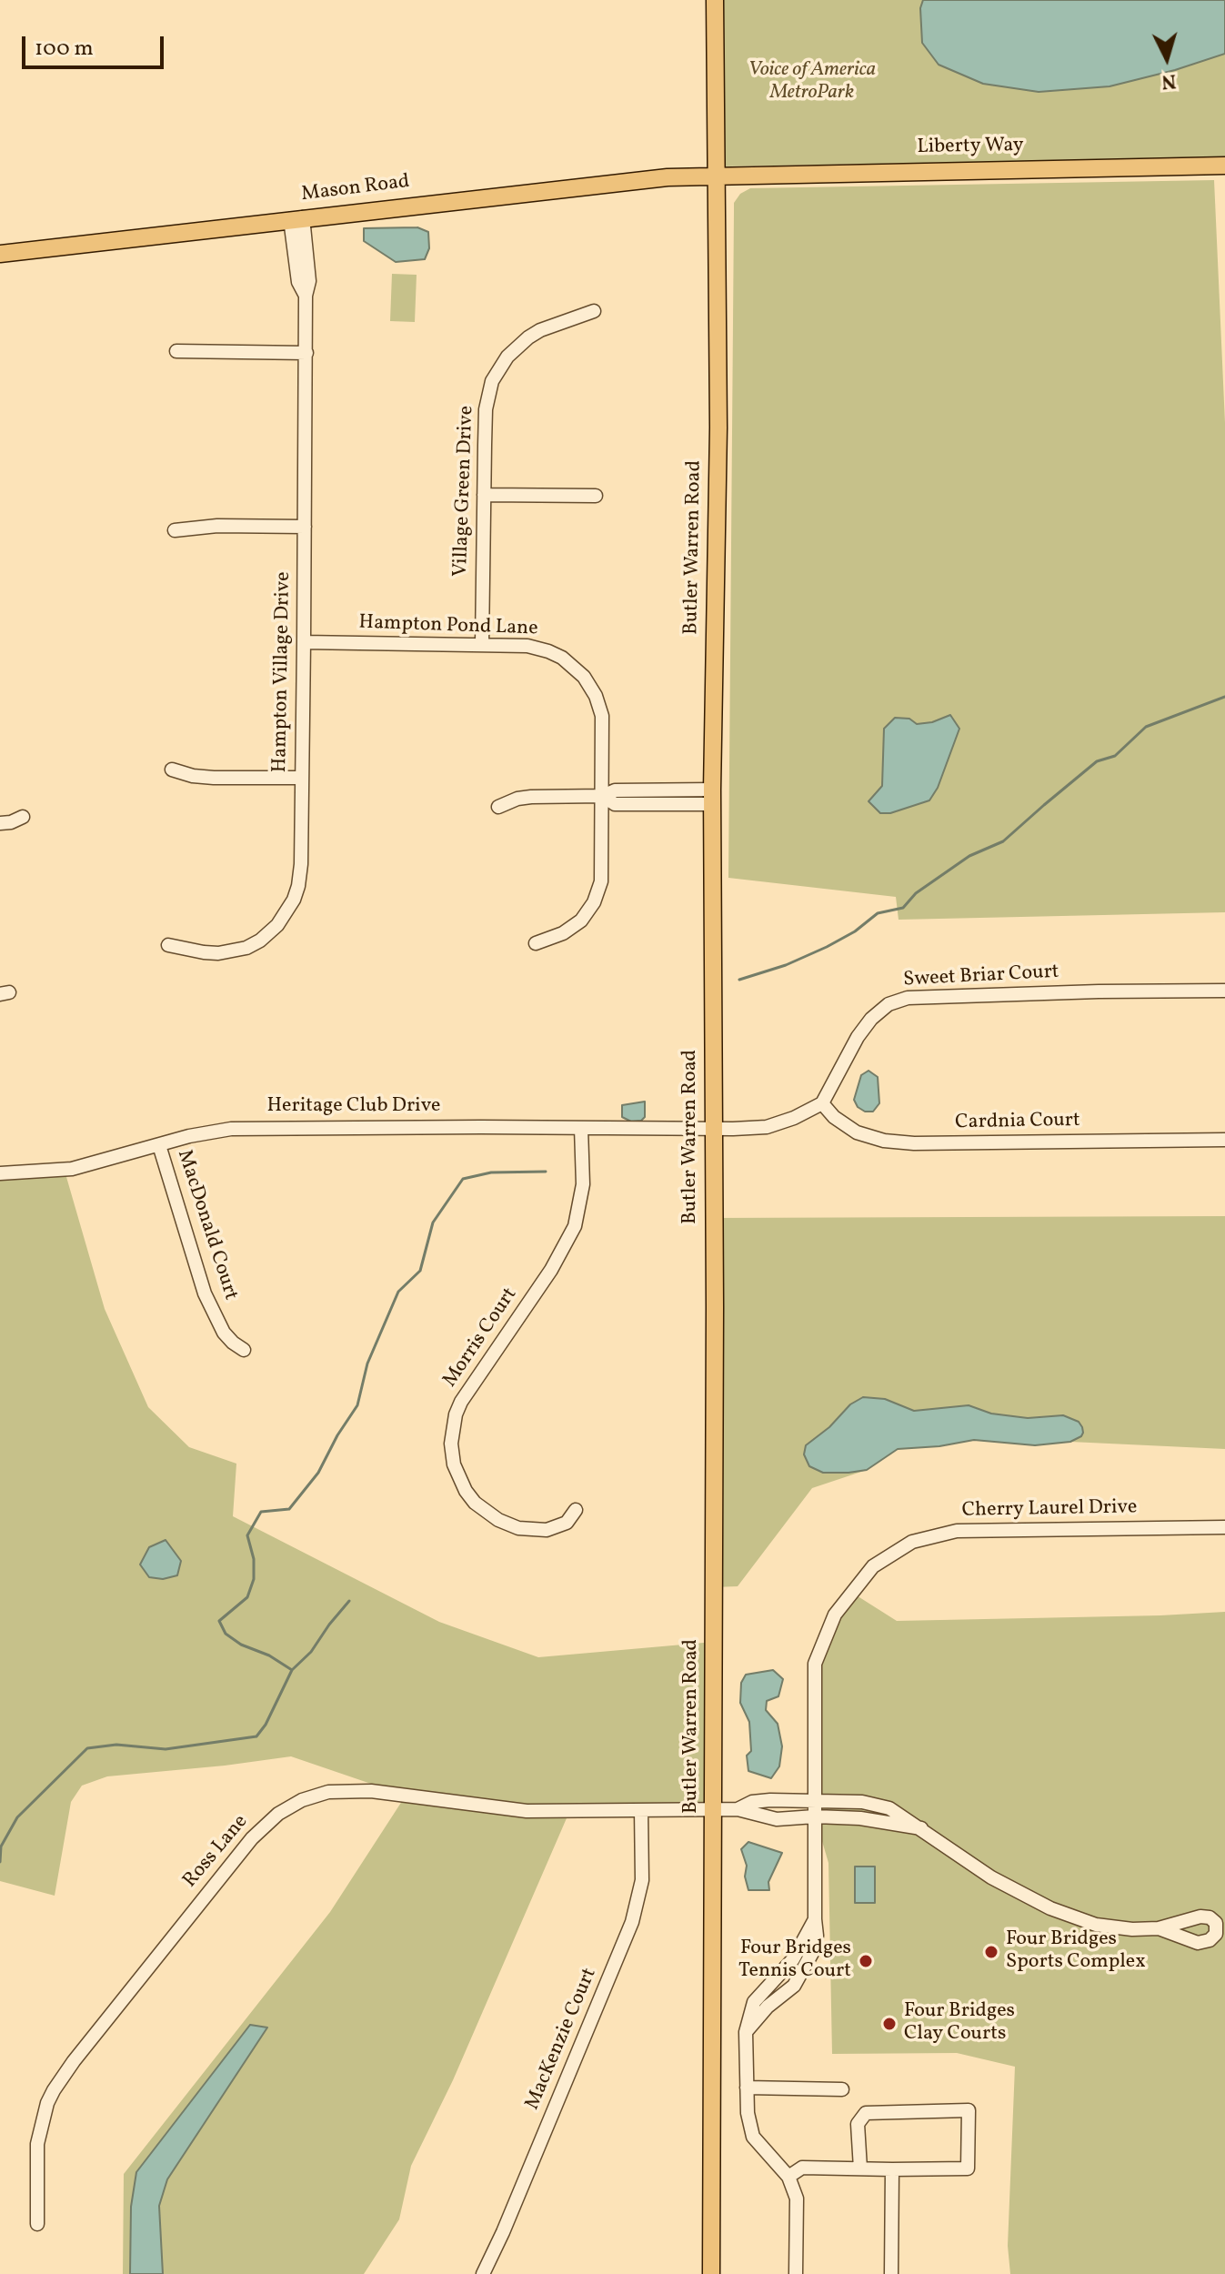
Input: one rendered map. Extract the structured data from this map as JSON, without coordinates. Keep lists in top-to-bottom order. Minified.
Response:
{"streets":{"main road":["Liberty Way","Mason Road","Butler Warren Road"],"street":["Village Green Drive","Hampton Pond Lane","Hampton Village Drive","Sweet Briar Court","Heritage Club Drive","Cardnia Court","MacDonald Court","Morris Court","Cherry Laurel Drive","Ross Lane","MacKenzie Court"]},"crossings":[["Liberty Way","Mason Road"],["Liberty Way","Butler Warren Road"],["Mason Road","Butler Warren Road"],["Mason Road","Hampton Village Drive"],["Village Green Drive","Hampton Pond Lane"],["Butler Warren Road","Heritage Club Drive"],["Butler Warren Road","Ross Lane"],["Hampton Pond Lane","Hampton Village Drive"],["Sweet Briar Court","Cardnia Court"],["Heritage Club Drive","MacDonald Court"],["Heritage Club Drive","Morris Court"],["Ross Lane","MacKenzie Court"]],"parks":["Voice of America MetroPark"],"places":["Four Bridges Sports Complex","Four Bridges Tennis Court","Four Bridges Clay Courts"],"scale_bar":"100 m","north":"bottom"}
